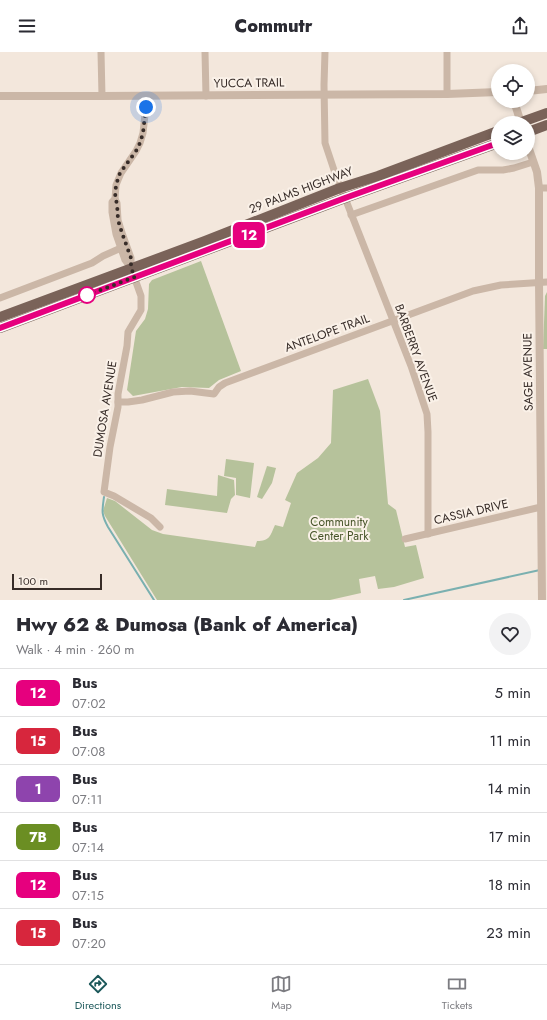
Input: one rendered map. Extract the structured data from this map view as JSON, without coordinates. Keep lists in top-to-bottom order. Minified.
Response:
{"streets":{"main road":["29 PALMS HIGHWAY"],"street":["YUCCA TRAIL","ANTELOPE TRAIL","BARBERRY AVENUE","SAGE AVENUE","DUMOSA AVENUE","CASSIA DRIVE"]},"crossings":[["YUCCA TRAIL","BARBERRY AVENUE"],["YUCCA TRAIL","DUMOSA AVENUE"],["29 PALMS HIGHWAY","BARBERRY AVENUE"],["29 PALMS HIGHWAY","DUMOSA AVENUE"],["ANTELOPE TRAIL","BARBERRY AVENUE"],["ANTELOPE TRAIL","SAGE AVENUE"],["ANTELOPE TRAIL","DUMOSA AVENUE"],["BARBERRY AVENUE","CASSIA DRIVE"],["SAGE AVENUE","CASSIA DRIVE"]],"parks":["Community Center Park"],"lines":["bus line 12"],"scale_bar":"100 m","page":{"header":"Commutr","on_map":"12","scale":"100 m","heading":["Hwy 62 & Dumosa (Bank of America)","Walk · 4 min · 260 m"],"list":[{"mark":"12","name":"Bus","note":"07:02","value":"5 min"},{"mark":"15","name":"Bus","note":"07:08","value":"11 min"},{"mark":"1","name":"Bus","note":"07:11","value":"14 min"},{"mark":"7B","name":"Bus","note":"07:14","value":"17 min"},{"mark":"12","name":"Bus","note":"07:15","value":"18 min"},{"mark":"15","name":"Bus","note":"07:20","value":"23 min"}],"tabs":["Directions","Map","Tickets"]}}
